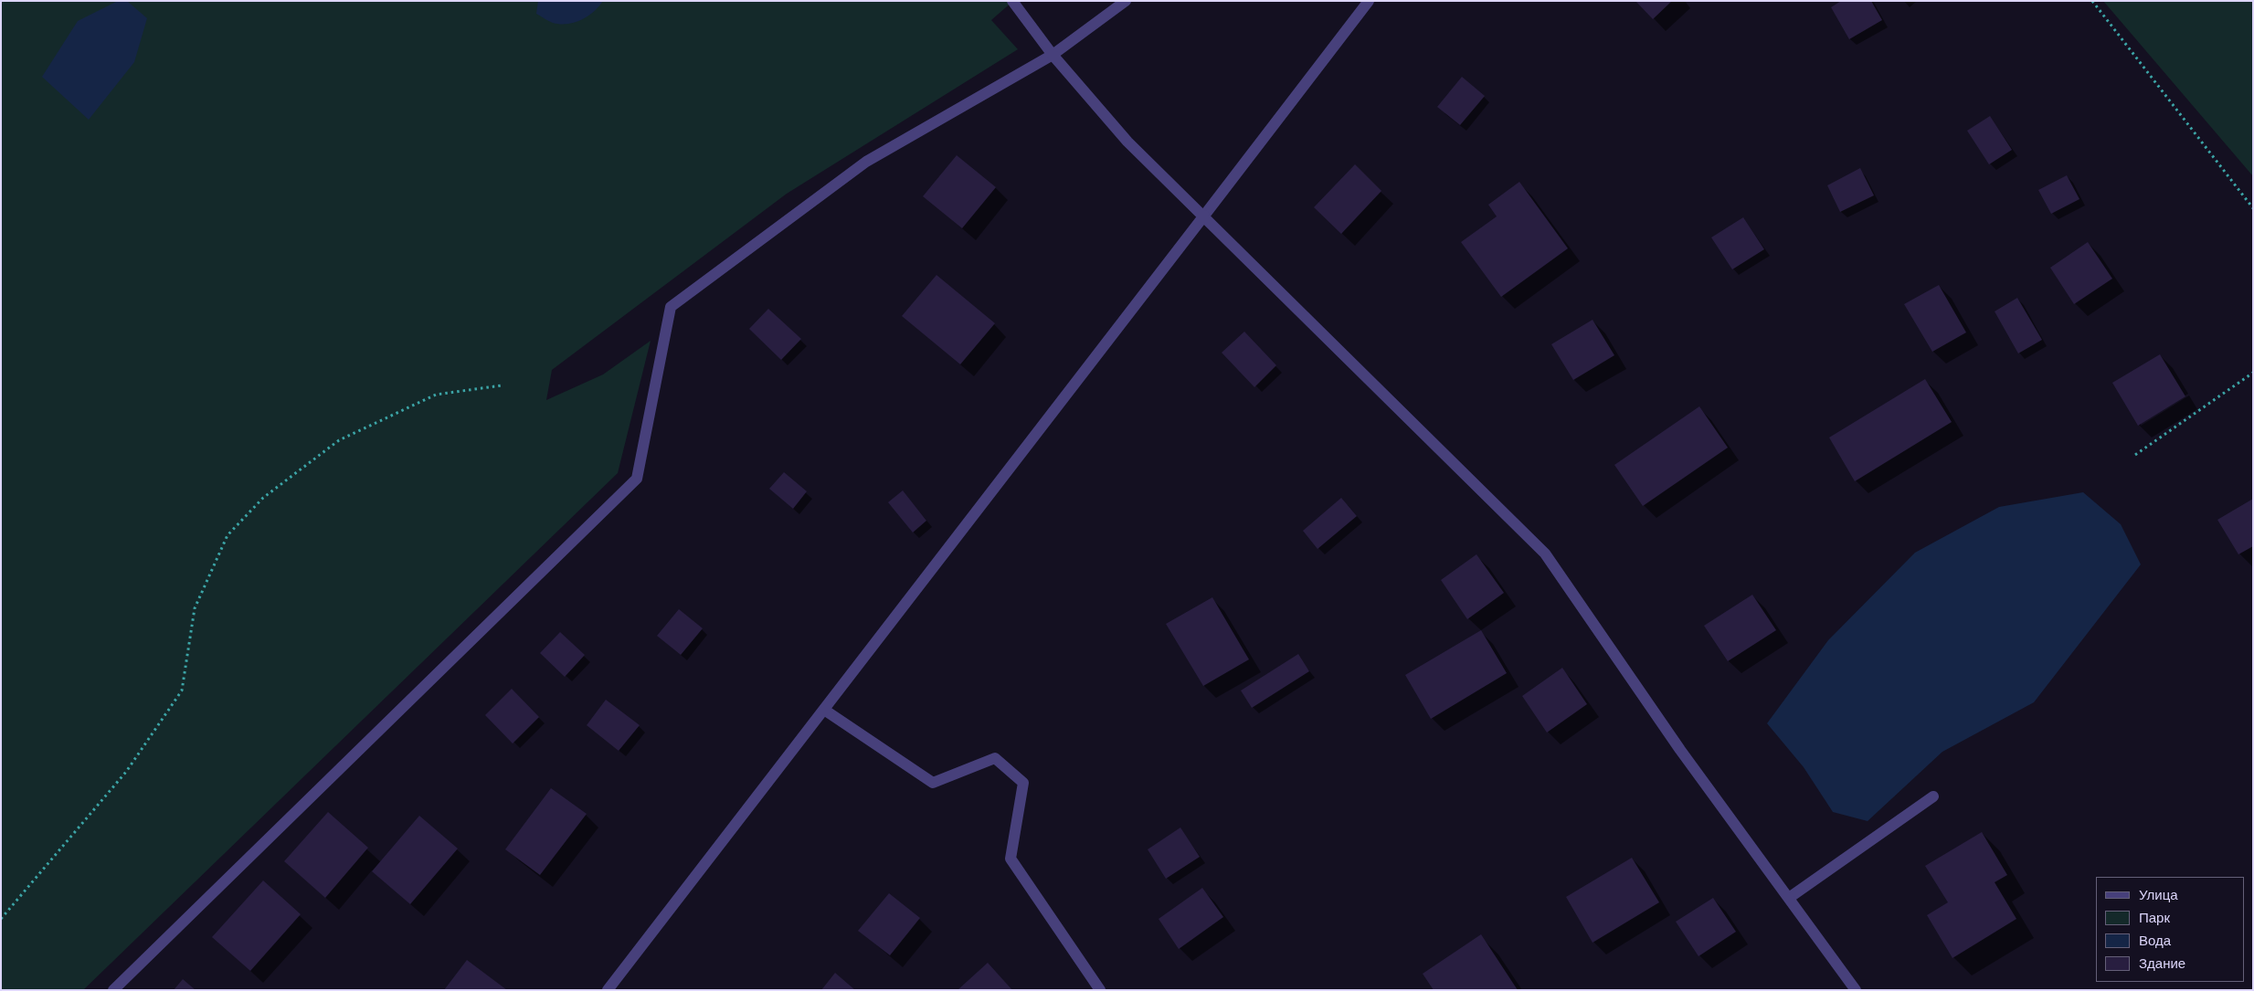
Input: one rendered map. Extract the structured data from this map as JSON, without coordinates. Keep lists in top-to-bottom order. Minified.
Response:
{"legend":["Улица","Парк","Вода","Здание"]}
